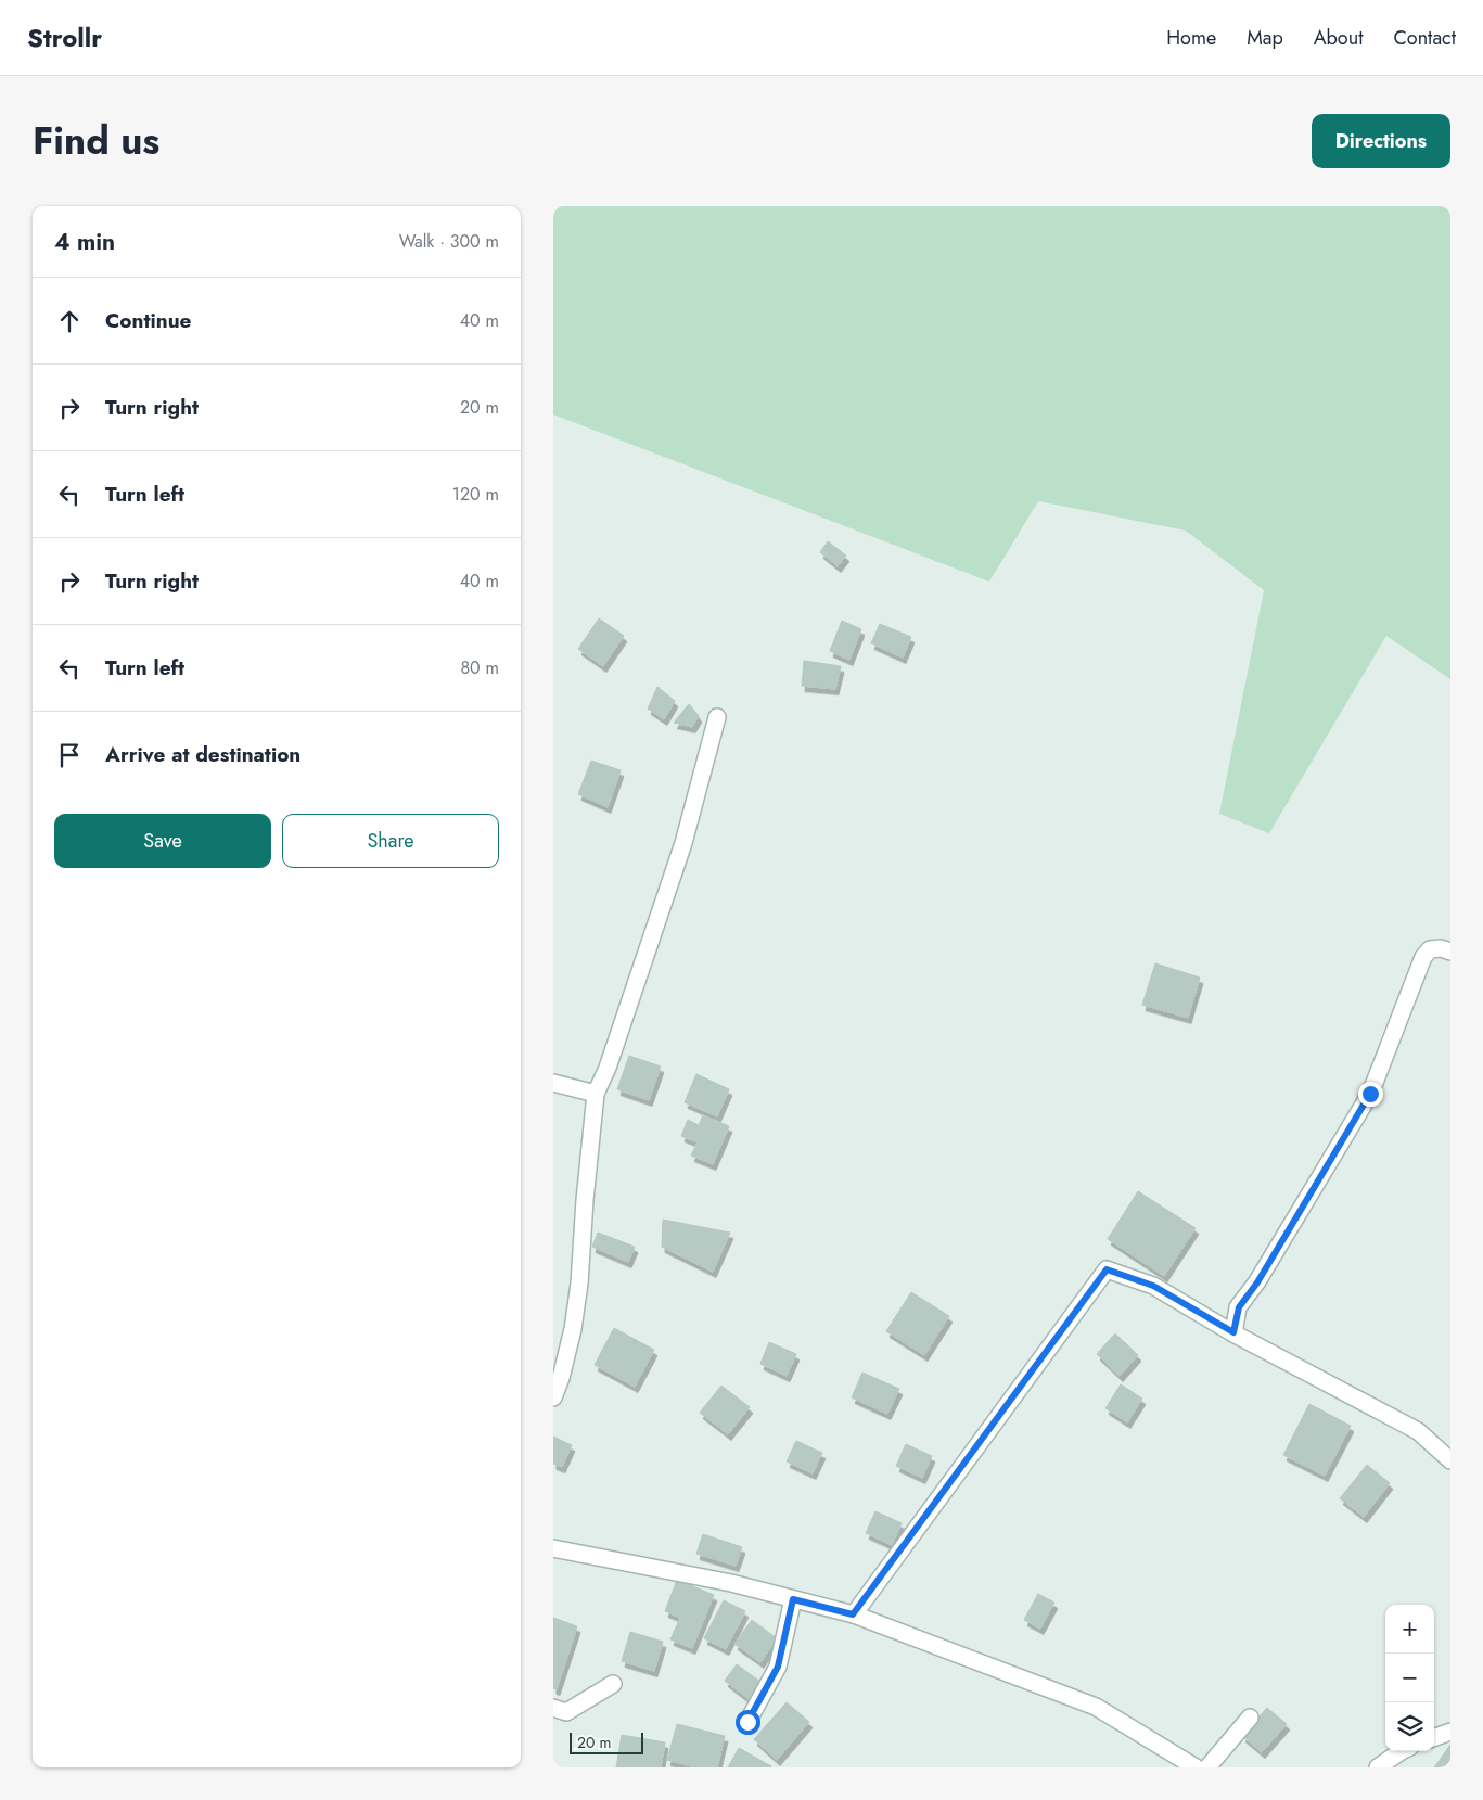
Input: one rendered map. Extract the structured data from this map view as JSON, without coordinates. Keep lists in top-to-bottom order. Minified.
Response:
{"scale_bar":"20 m","page":{"header":"Strollr","nav":["Home","Map","About","Contact"],"title":"Find us","buttons":["Directions",["Save","Share"]],"heading":["4 min","Walk · 300 m"],"list":[["Continue","40 m"],["Turn right","20 m"],["Turn left","120 m"],["Turn right","40 m"],["Turn left","80 m"],"Arrive at destination"],"map_buttons":["+","−"],"scale":"20 m"}}
